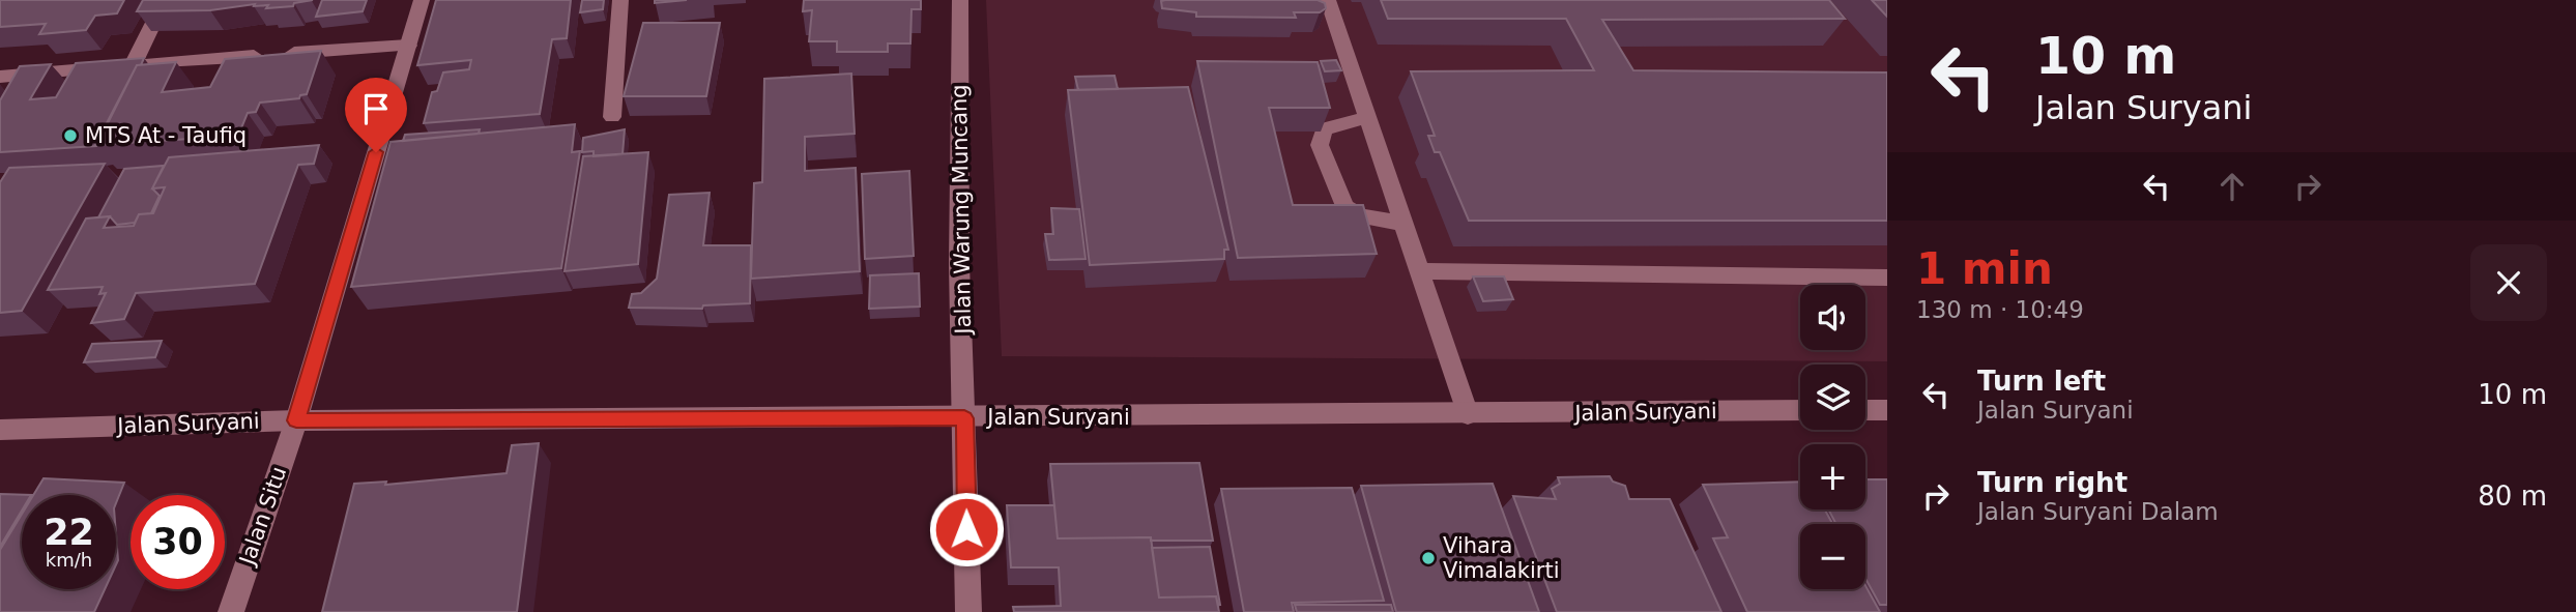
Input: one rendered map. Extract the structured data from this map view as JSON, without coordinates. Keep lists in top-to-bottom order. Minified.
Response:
{"streets":{"street":["Jalan Warung Muncang","Jalan Suryani","Jalan Situ"]},"crossings":[["Jalan Warung Muncang","Jalan Suryani"],["Jalan Suryani","Jalan Situ"]],"places":["MTS At - Taufiq","Vihara Vimalakirti"],"page":{"turn":["10 m","Jalan Suryani"],"heading":["1 min","130 m · 10:49"],"map_buttons":["+","−"],"list":[{"name":"Turn left","note":"Jalan Suryani","value":"10 m"},{"name":"Turn right","note":"Jalan Suryani Dalam","value":"80 m"}],"speed":"22 km/h","limit":"30"}}
